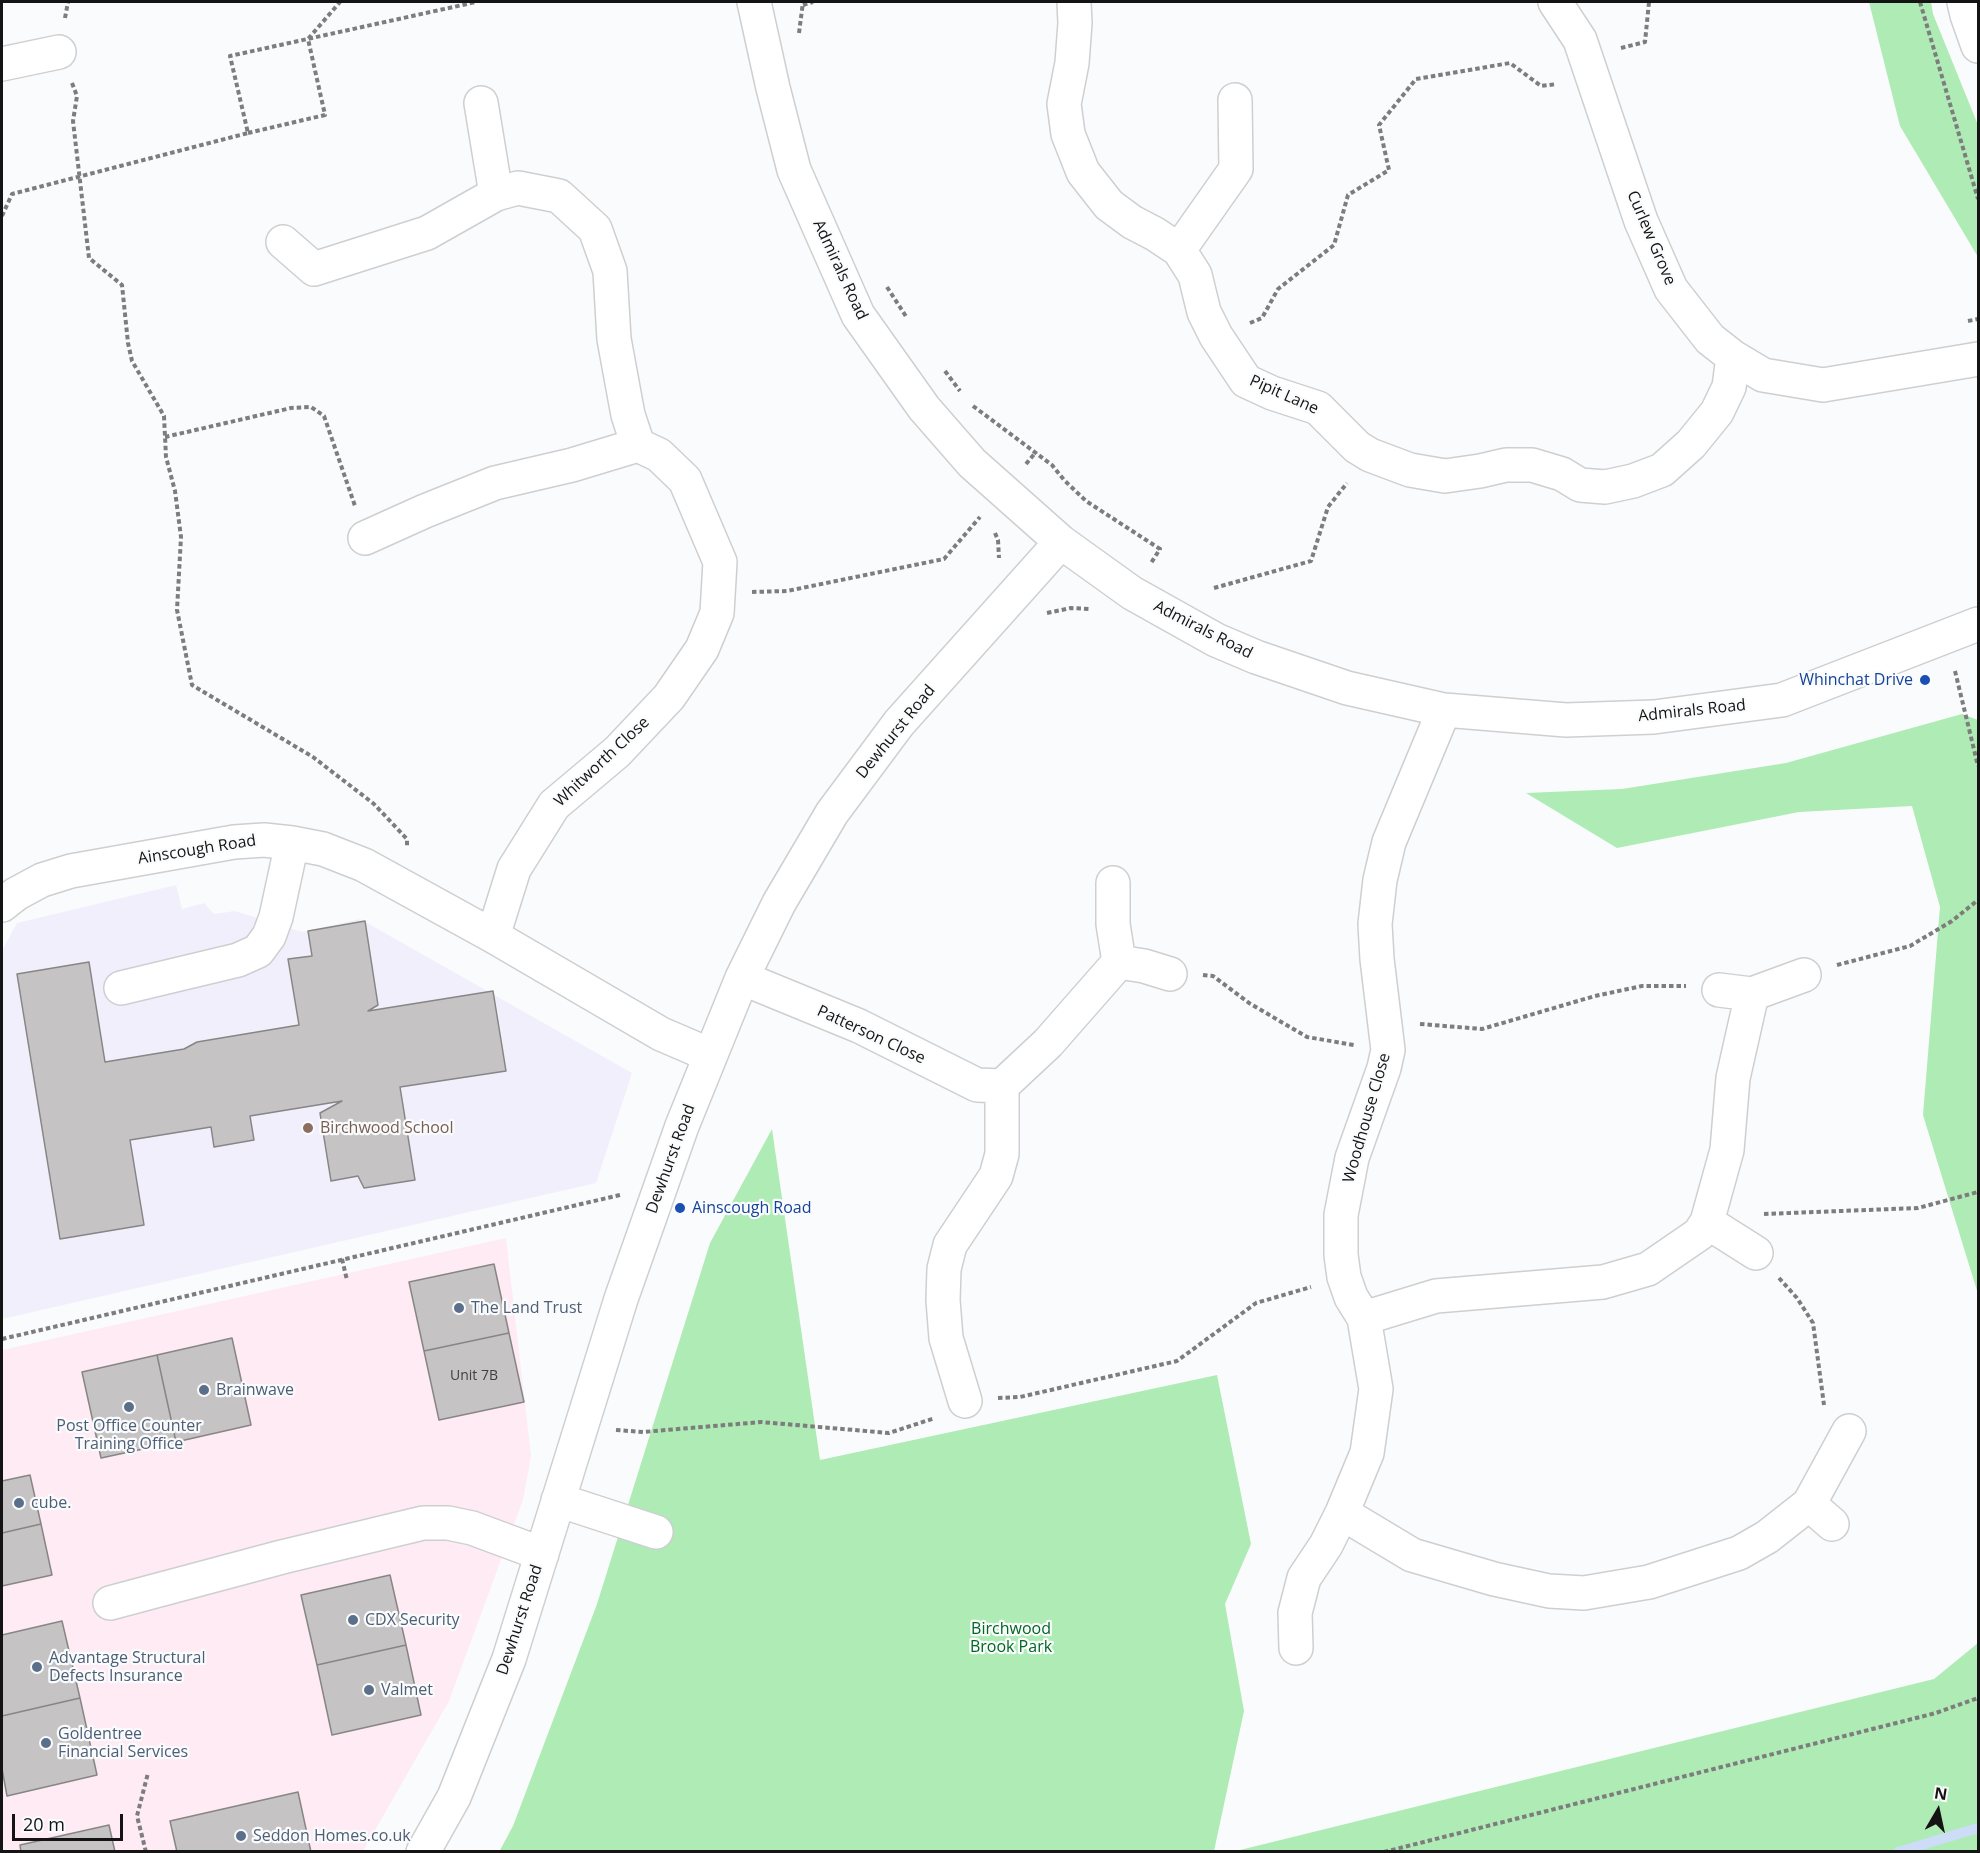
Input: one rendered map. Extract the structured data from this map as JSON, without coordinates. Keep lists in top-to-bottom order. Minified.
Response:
{"streets":{"street":["Curlew Grove","Admirals Road","Pipit Lane","Dewhurst Road","Whitworth Close","Ainscough Road","Patterson Close","Woodhouse Close"]},"crossings":[["Curlew Grove","Pipit Lane"],["Admirals Road","Dewhurst Road"],["Admirals Road","Woodhouse Close"],["Dewhurst Road","Ainscough Road"],["Dewhurst Road","Patterson Close"],["Whitworth Close","Ainscough Road"]],"parks":["Birchwood Brook Park"],"places":["Whinchat Drive","Birchwood School","Ainscough Road","The Land Trust","Brainwave","Post Office Counter Training Office","cube.","CDX Security","Advantage Structural Defects Insurance","Valmet","Goldentree Financial Services","Seddon Homes.co.uk"],"house_numbers":["Unit 7B"],"scale_bar":"20 m","north":"top"}
